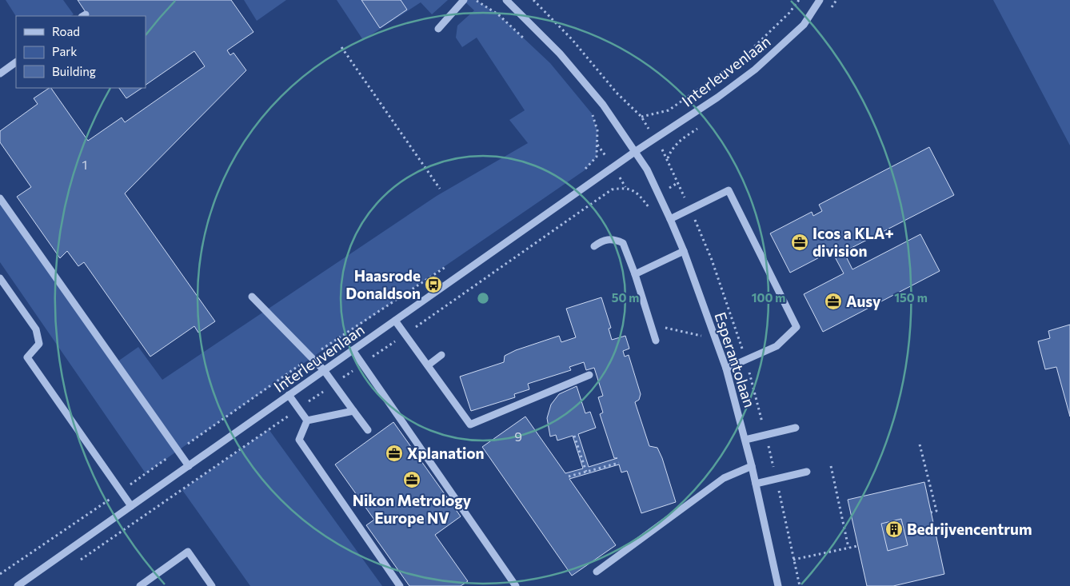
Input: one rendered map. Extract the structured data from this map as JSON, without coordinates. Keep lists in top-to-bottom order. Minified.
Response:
{"streets":{"street":["Interleuvenlaan","Esperantolaan"]},"crossings":[["Interleuvenlaan","Esperantolaan"]],"places":{"office":["Icos a KLA+ division","Ausy","Xplanation","Nikon Metrology Europe NV"],"bus stop":["Haasrode Donaldson"],"building":["Bedrijvencentrum"]},"house_numbers":["1","9"],"legend":["Road","Park","Building"],"rings":["50 m","100 m","150 m"]}
